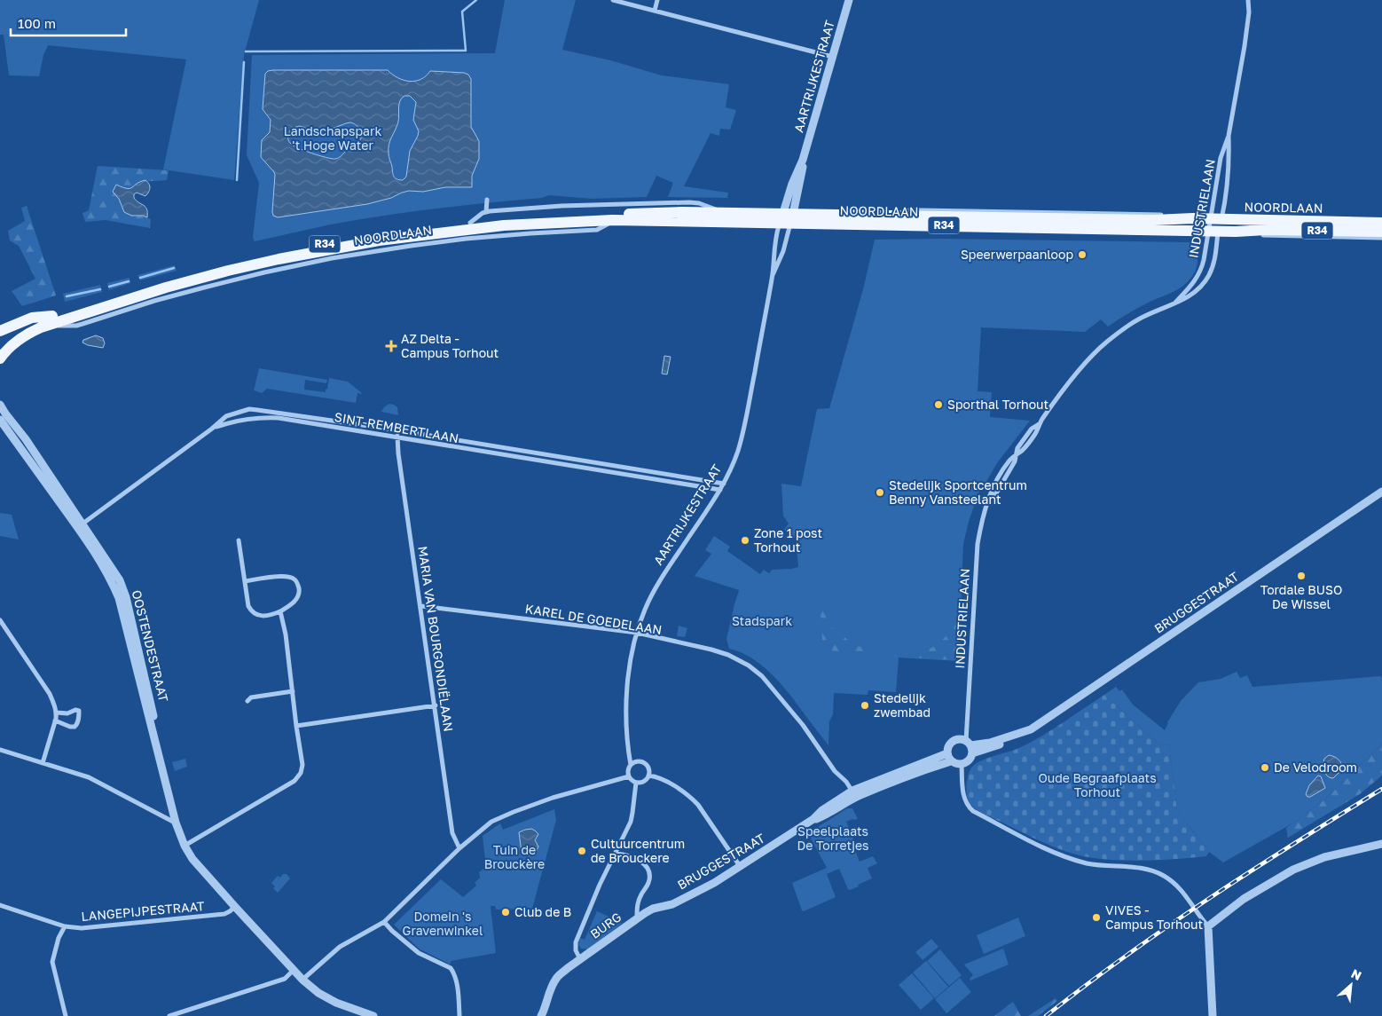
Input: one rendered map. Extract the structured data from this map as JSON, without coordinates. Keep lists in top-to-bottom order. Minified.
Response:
{"streets":{"main road":["NOORDLAAN","R34"],"street":["AARTRIJKESTRAAT","INDUSTRIELAAN","SINT-REMBERTLAAN","BRUGGESTRAAT","KAREL DE GOEDELAAN","MARIA VAN BOURGONDIËLAAN","OOSTENDESTRAAT","LANGEPIJPESTRAAT","BURG"]},"crossings":[["AARTRIJKESTRAAT","NOORDLAAN"],["AARTRIJKESTRAAT","SINT-REMBERTLAAN"],["AARTRIJKESTRAAT","KAREL DE GOEDELAAN"],["NOORDLAAN","INDUSTRIELAAN"],["NOORDLAAN","R34"],["INDUSTRIELAAN","BRUGGESTRAAT"],["SINT-REMBERTLAAN","MARIA VAN BOURGONDIËLAAN"],["SINT-REMBERTLAAN","OOSTENDESTRAAT"],["BRUGGESTRAAT","KAREL DE GOEDELAAN"],["BRUGGESTRAAT","BURG"],["KAREL DE GOEDELAAN","MARIA VAN BOURGONDIËLAAN"],["OOSTENDESTRAAT","LANGEPIJPESTRAAT"]],"parks":["Landschapspark 't Hoge Water","Stadspark","Oude Begraafplaats Torhout","Speelplaats De Torretjes","Tuin de Brouckère","Domein 's Gravenwinkel"],"places":{"other":["Speerwerpaanloop","Sporthal Torhout","Stedelijk Sportcentrum Benny Vansteelant","Zone 1 post Torhout","Tordale BUSO De Wissel","Stedelijk zwembad","De Velodroom","Cultuurcentrum de Brouckere","Club de B","VIVES - Campus Torhout"],"health":["AZ Delta - Campus Torhout"]},"scale_bar":"100 m","north":"top right"}
